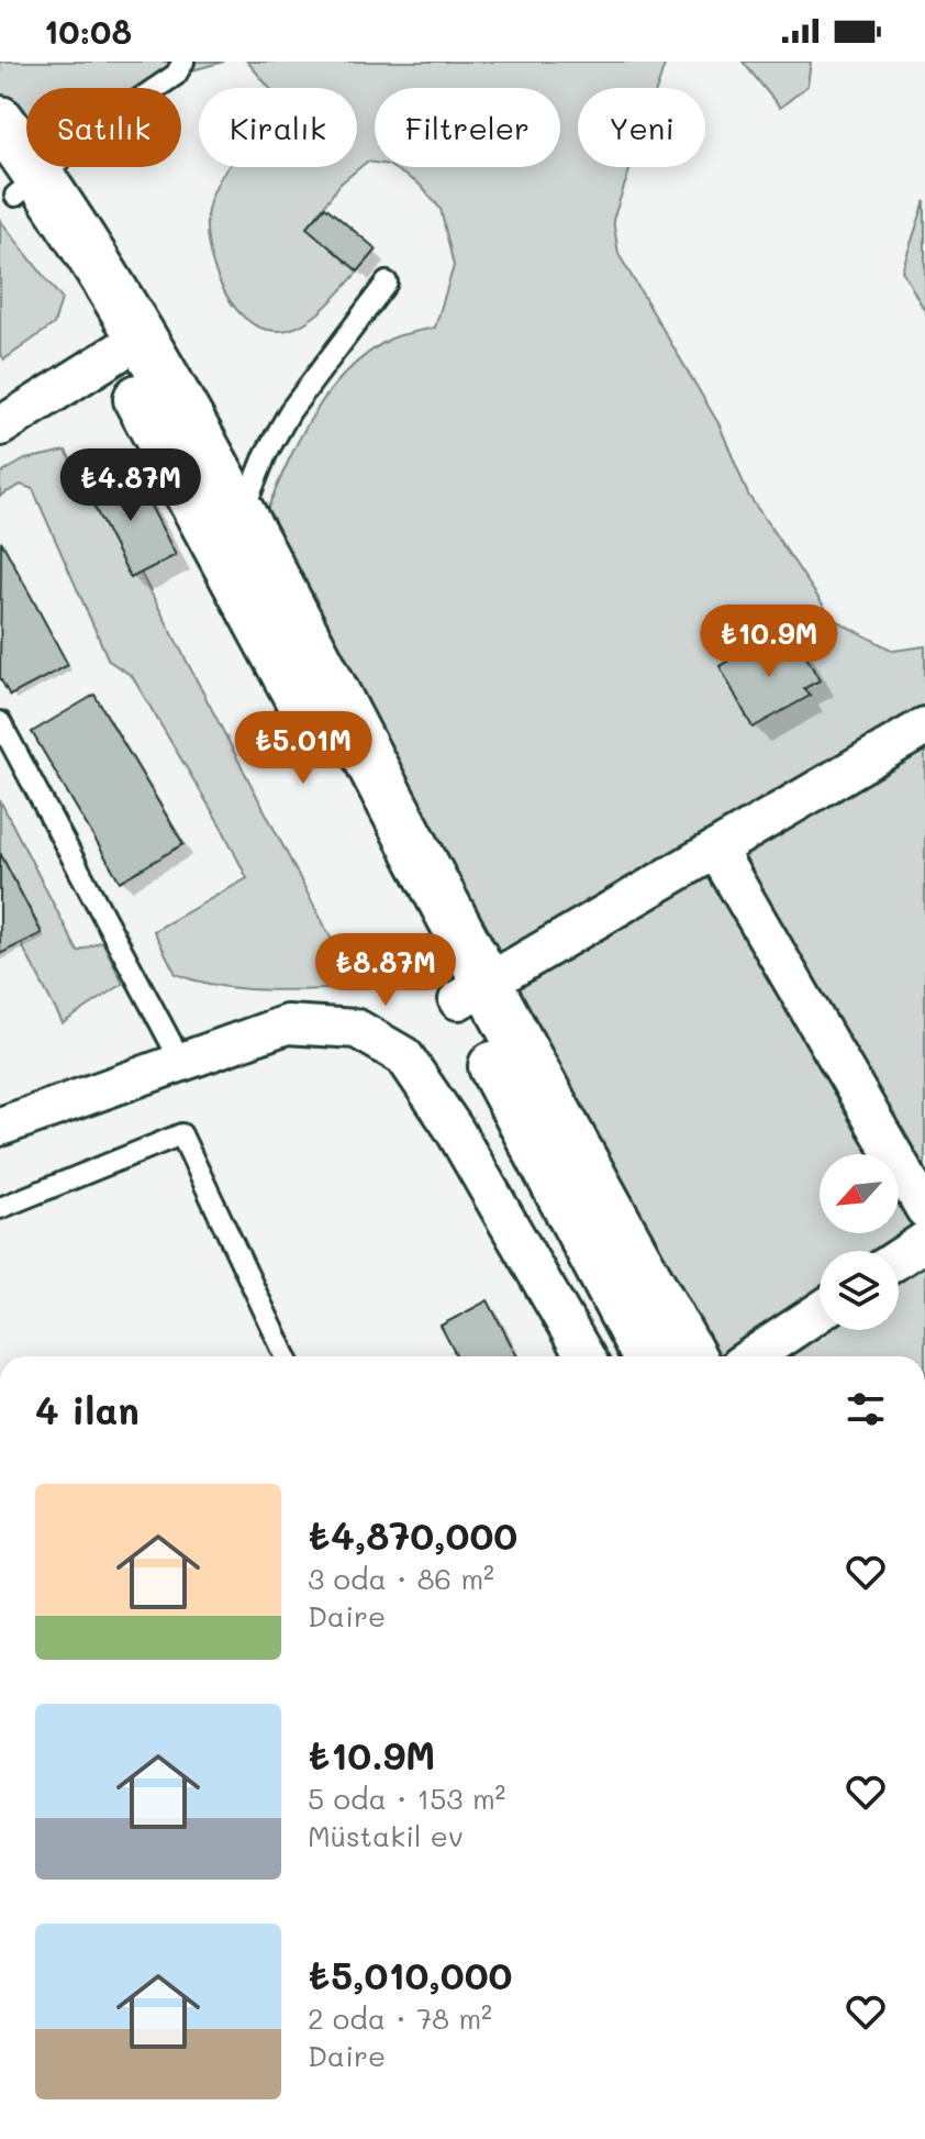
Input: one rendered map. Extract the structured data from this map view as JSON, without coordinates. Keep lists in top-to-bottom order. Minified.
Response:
{"north":"bottom left","page":{"status":"10:08","chip":["Satılık","Kiralık","Filtreler","Yeni"],"price":["₺4.87M","₺10.9M","₺5.01M","₺8.87M"],"heading":"4 ilan","list":[{"name":"₺4,870,000","note":"3 oda · 86 m² · Daire"},{"name":"₺10.9M","note":"5 oda · 153 m² · Müstakil ev"},{"name":"₺5,010,000","note":"2 oda · 78 m² · Daire"}]}}
